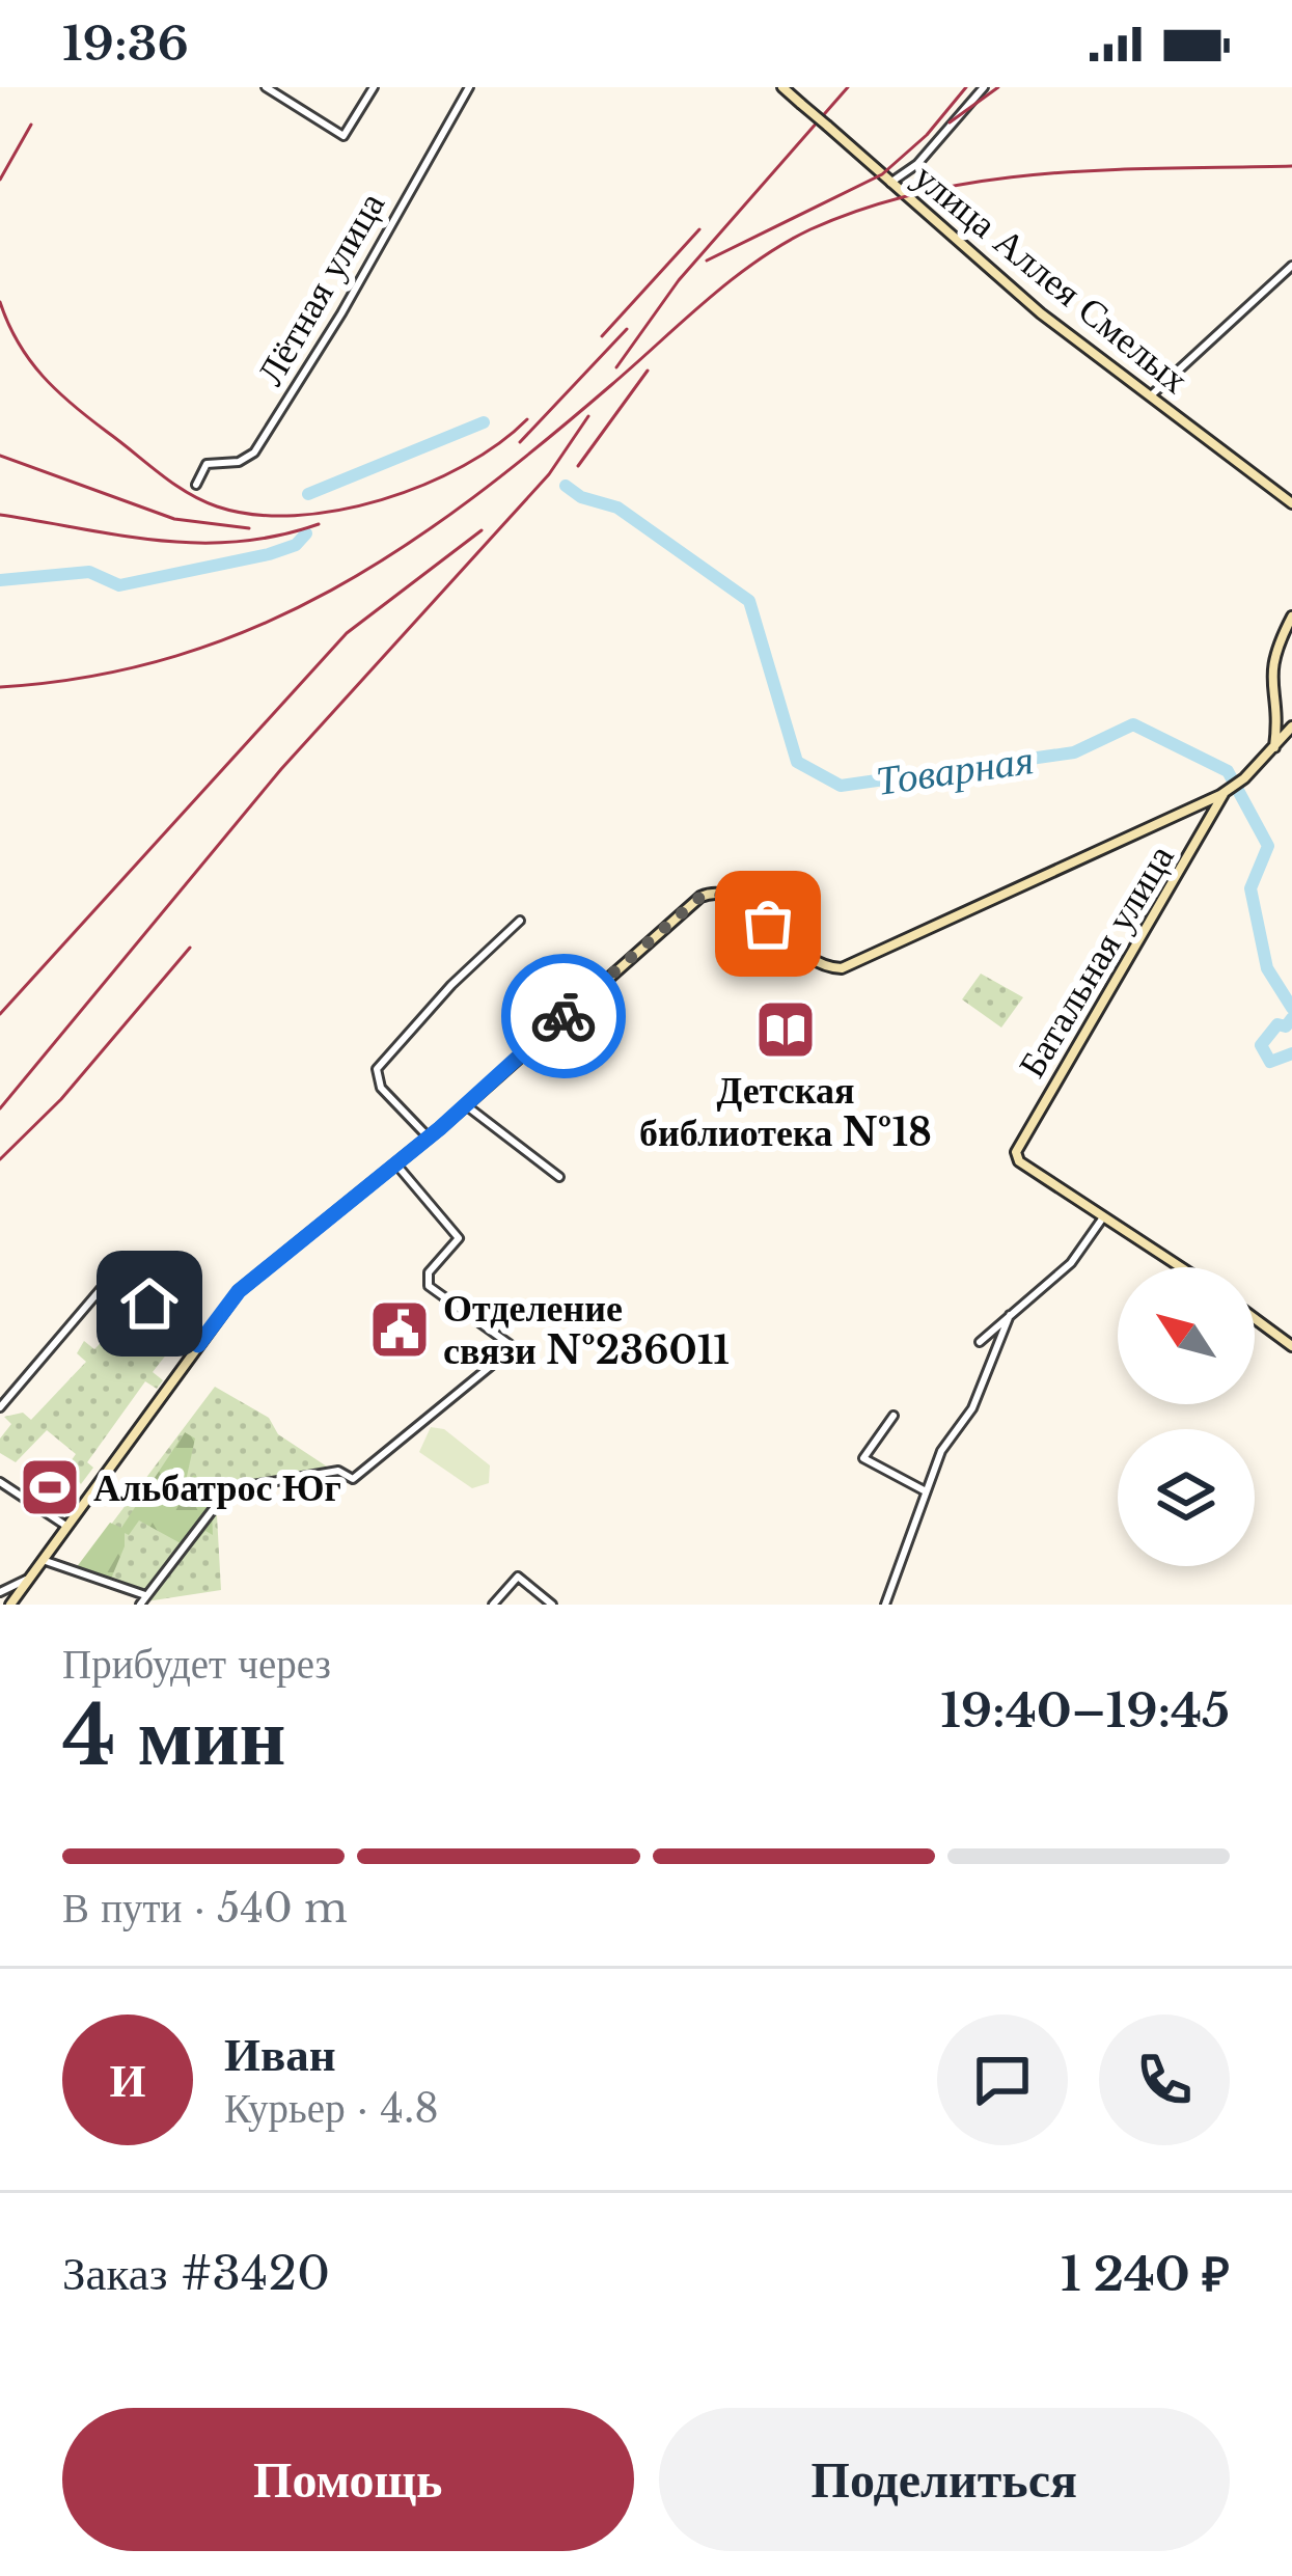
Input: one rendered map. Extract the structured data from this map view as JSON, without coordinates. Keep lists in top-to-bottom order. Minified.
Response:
{"streets":{"main road":["улица Аллея Смелых","Батальная улица"],"street":["Лётная улица"]},"water":["Товарная"],"places":{"library":["Детская библиотека №18"],"public building":["Отделение связи №236011"],"sports":["Альбатрос Юг"]},"north":"top left","page":{"status":"19:36","heading":["4 мин","Прибудет через","19:40–19:45"],"panel":["Иван","Курьер · 4.8","Заказ #3420","1 240 ₽"],"bar":"В пути · 540 m","round":"И","buttons":["Помощь","Поделиться"]}}
